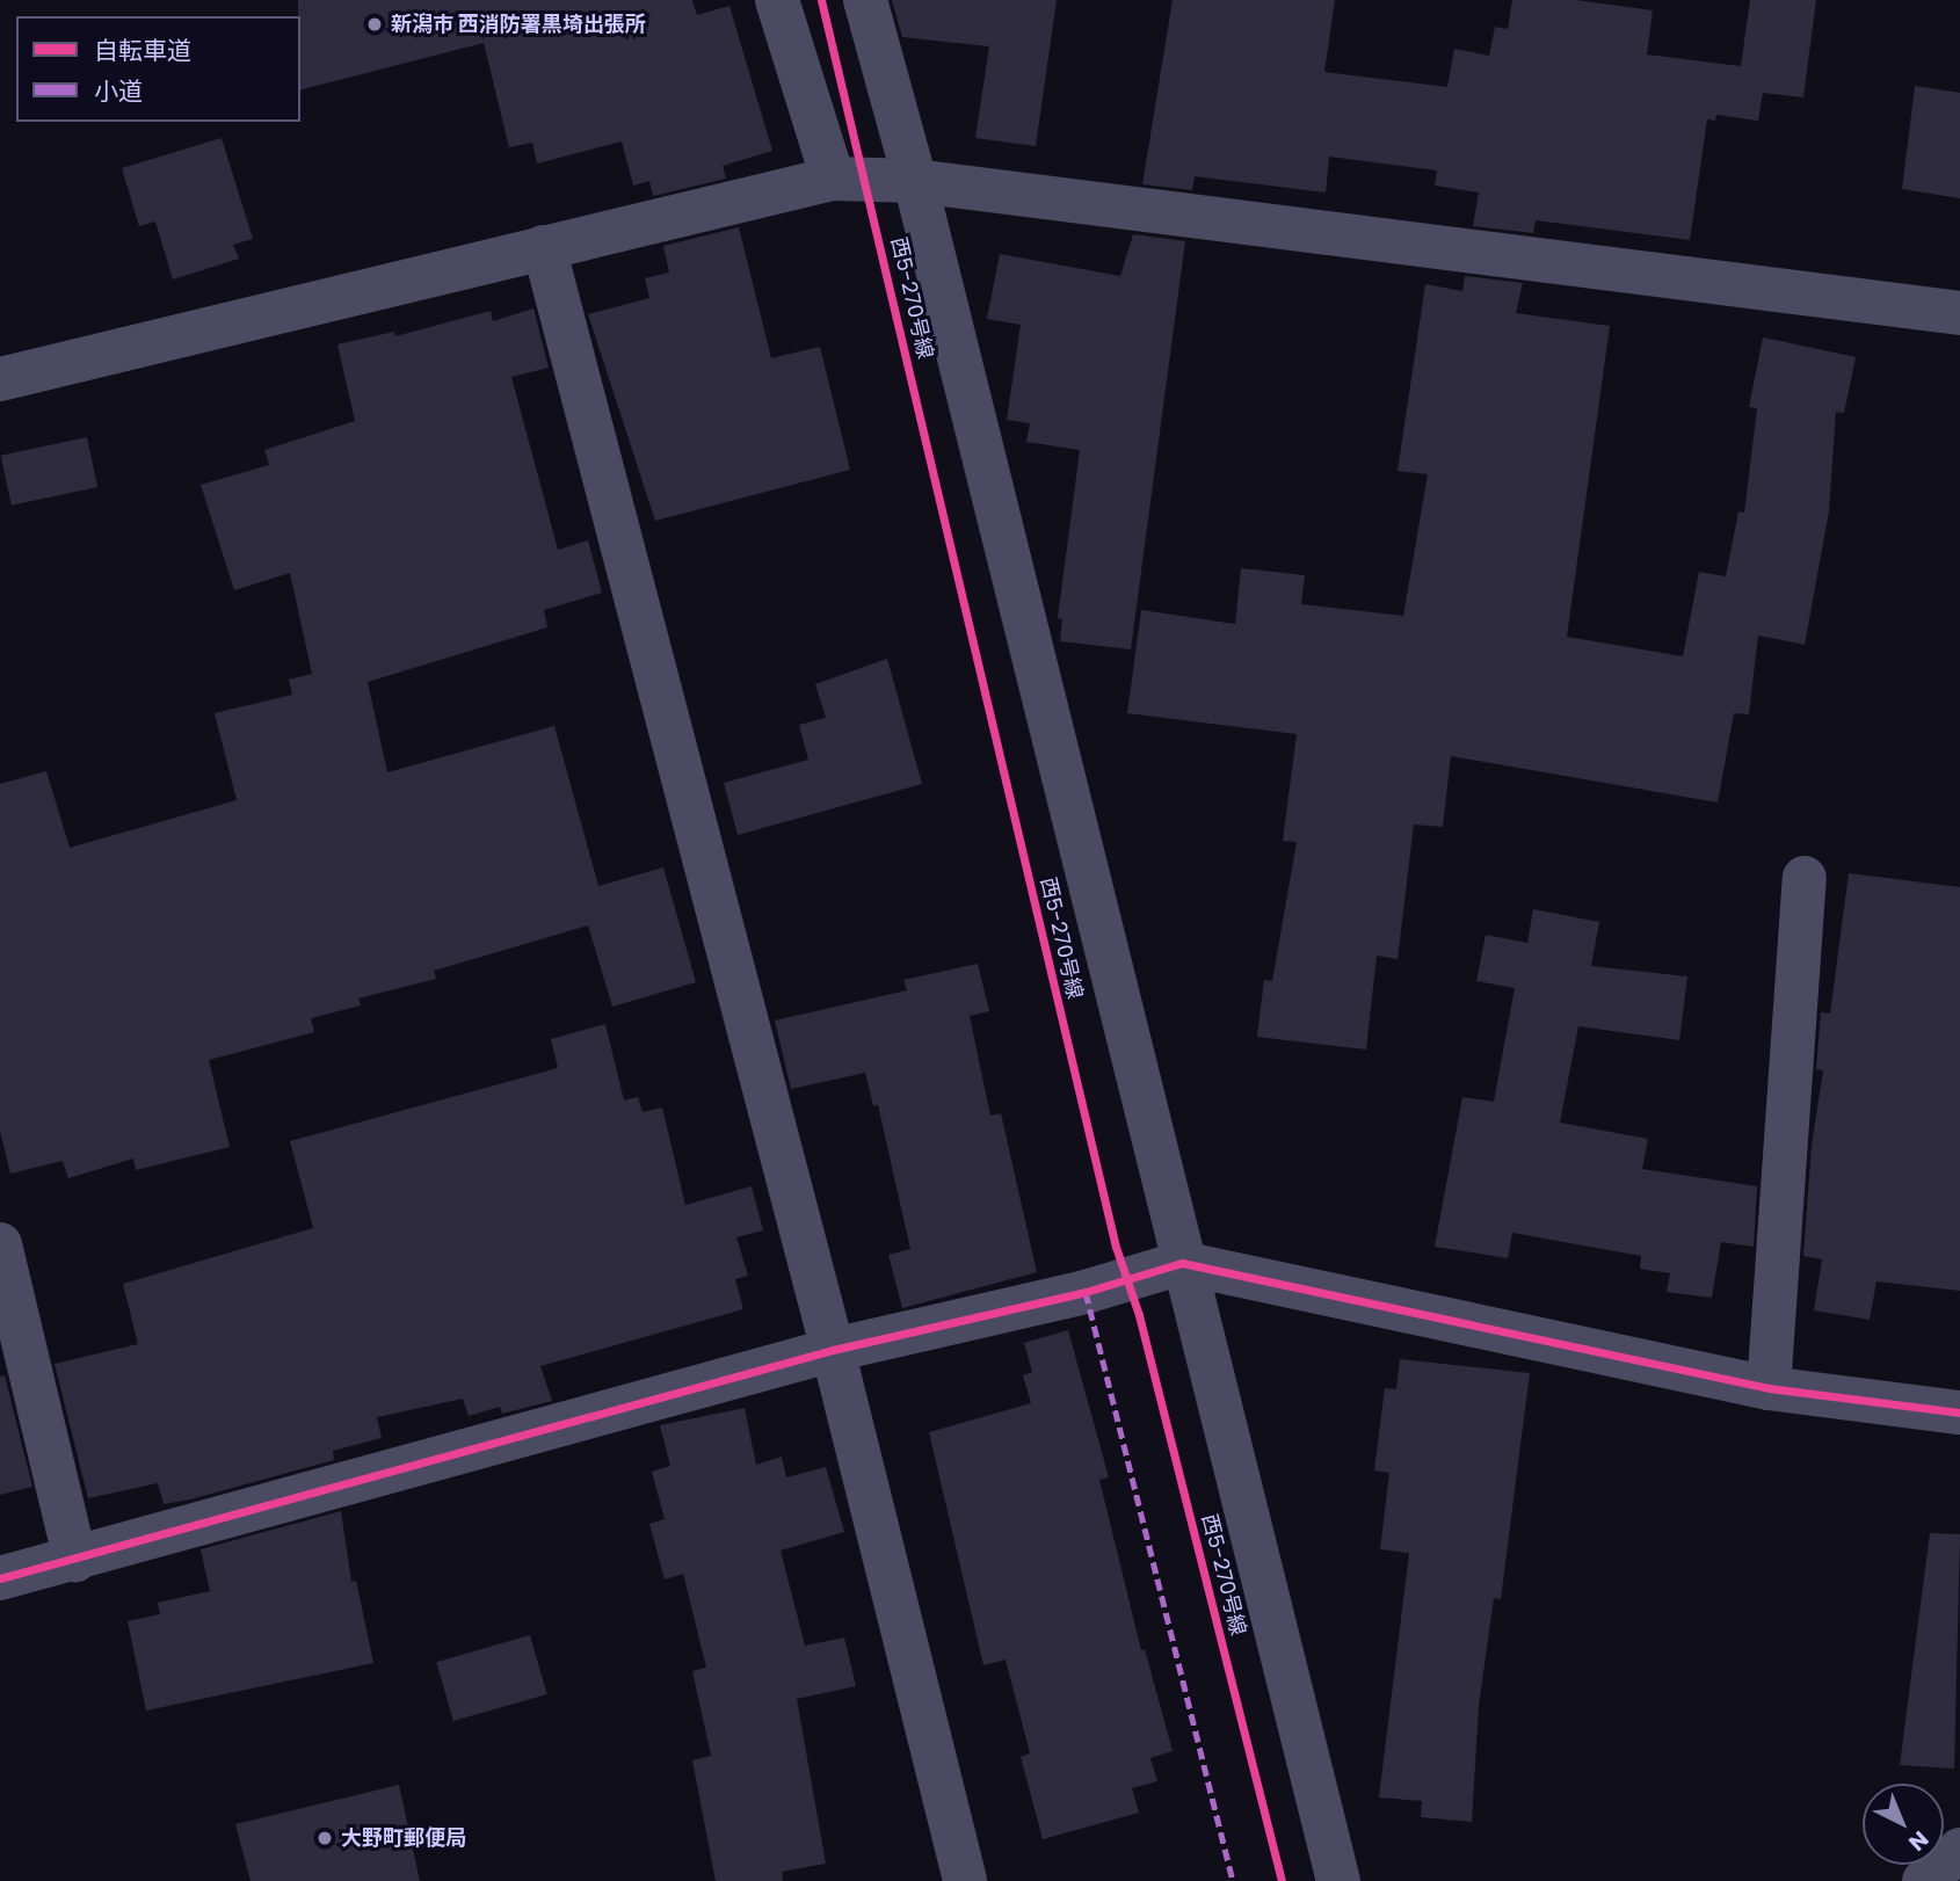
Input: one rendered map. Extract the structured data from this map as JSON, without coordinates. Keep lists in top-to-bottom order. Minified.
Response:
{"streets":{"cycle path":["西5-270号線"]},"places":["新潟市 西消防署黒埼出張所","大野町郵便局"],"legend":["自転車道","小道"],"north":"bottom right"}
